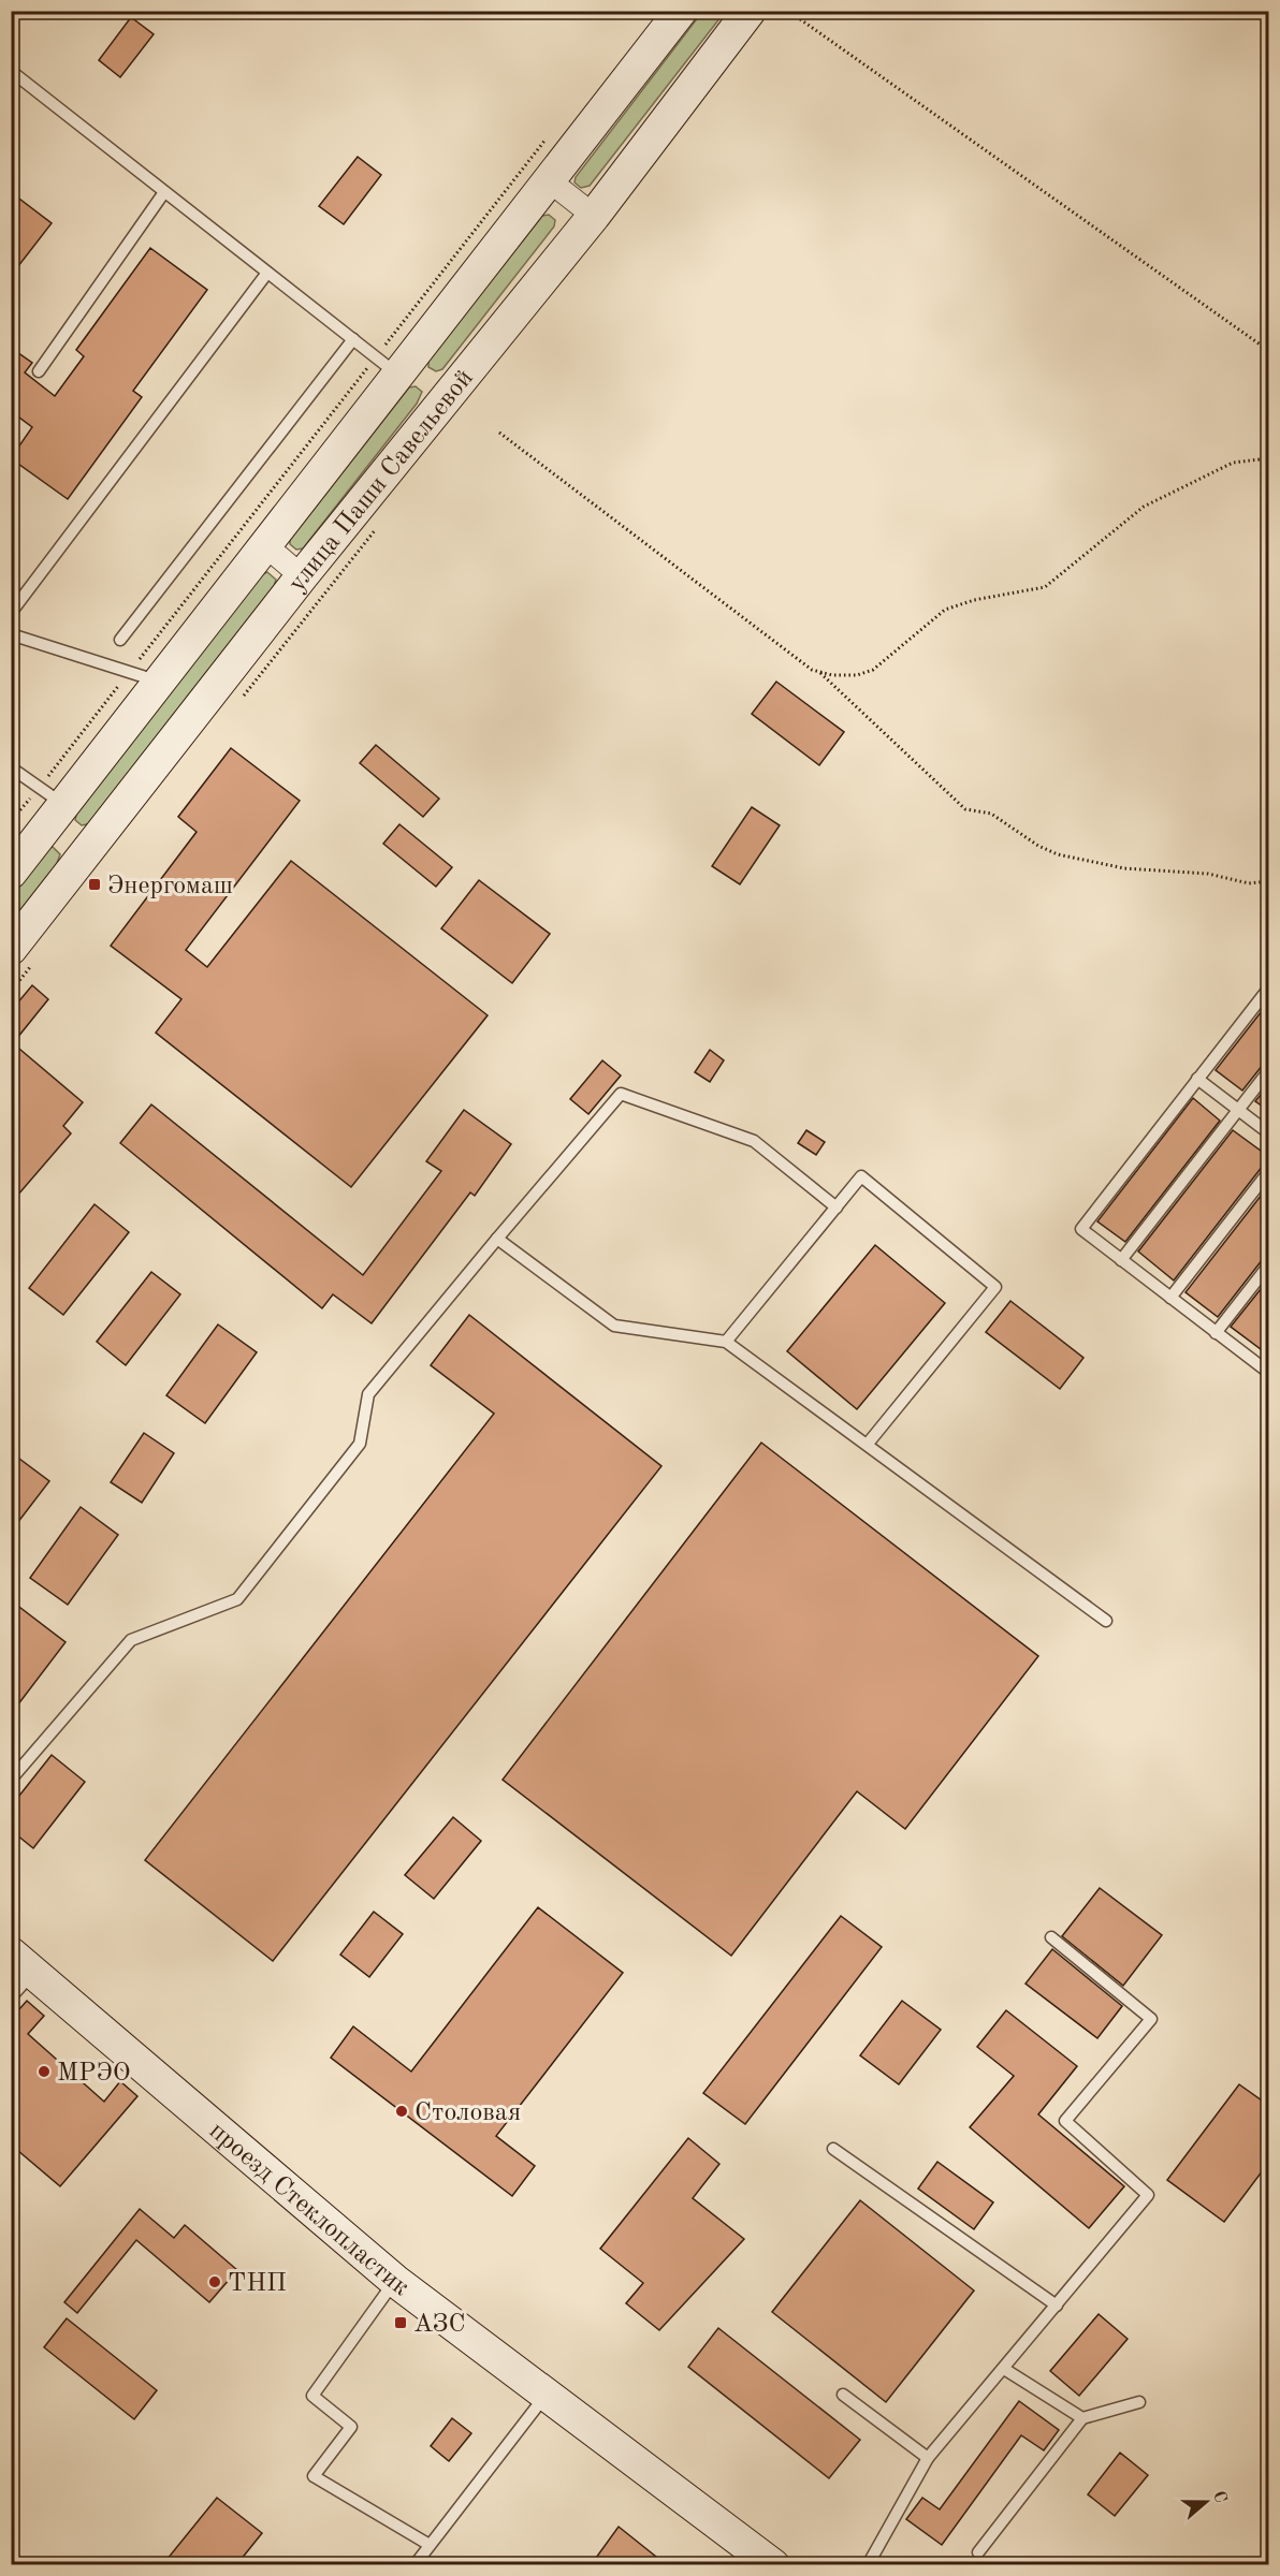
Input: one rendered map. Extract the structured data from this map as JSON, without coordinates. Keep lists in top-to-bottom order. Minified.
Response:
{"streets":{"street":["улица Паши Савельевой","проезд Стеклопластик"]},"places":{"transit":["Энергомаш","АЗС"],"other":["МРЭО","Столовая","ТНП"]},"north":"right"}
